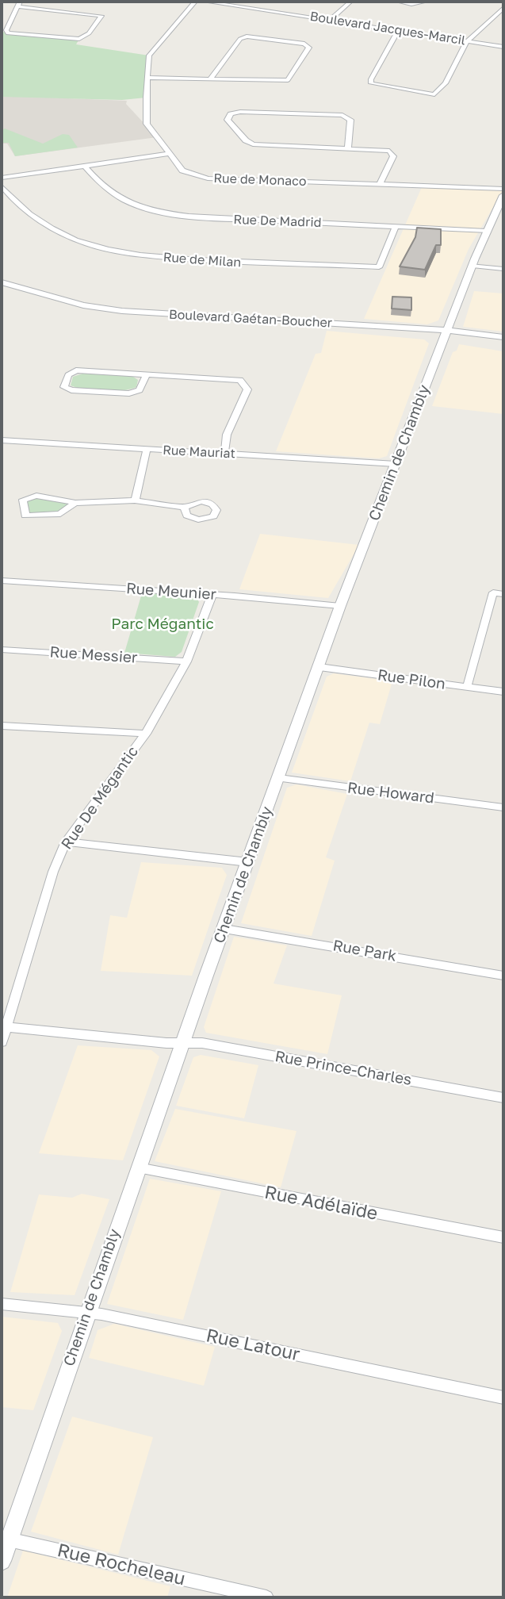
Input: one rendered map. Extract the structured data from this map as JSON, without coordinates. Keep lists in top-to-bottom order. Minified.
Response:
{"streets":{"street":["Boulevard Jacques-Marcil","Rue de Monaco","Rue De Madrid","Rue de Milan","Boulevard Gaétan-Boucher","Rue Mauriat","Chemin de Chambly","Rue Meunier","Rue Messier","Rue Pilon","Rue Howard","Rue De Mégantic","Rue Park","Rue Prince-Charles","Rue Adélaïde","Rue Latour","Rue Rocheleau"]},"crossings":[["Rue De Madrid","Rue de Milan"],["Rue De Madrid","Chemin de Chambly"],["Boulevard Gaétan-Boucher","Chemin de Chambly"],["Rue Mauriat","Chemin de Chambly"],["Chemin de Chambly","Rue Meunier"],["Chemin de Chambly","Rue Pilon"],["Chemin de Chambly","Rue Howard"],["Chemin de Chambly","Rue Park"],["Chemin de Chambly","Rue Prince-Charles"],["Chemin de Chambly","Rue Adélaïde"],["Chemin de Chambly","Rue Latour"],["Chemin de Chambly","Rue Rocheleau"],["Rue Meunier","Rue De Mégantic"],["Rue Messier","Rue De Mégantic"],["Rue De Mégantic","Rue Prince-Charles"]],"parks":["Parc Mégantic"]}
